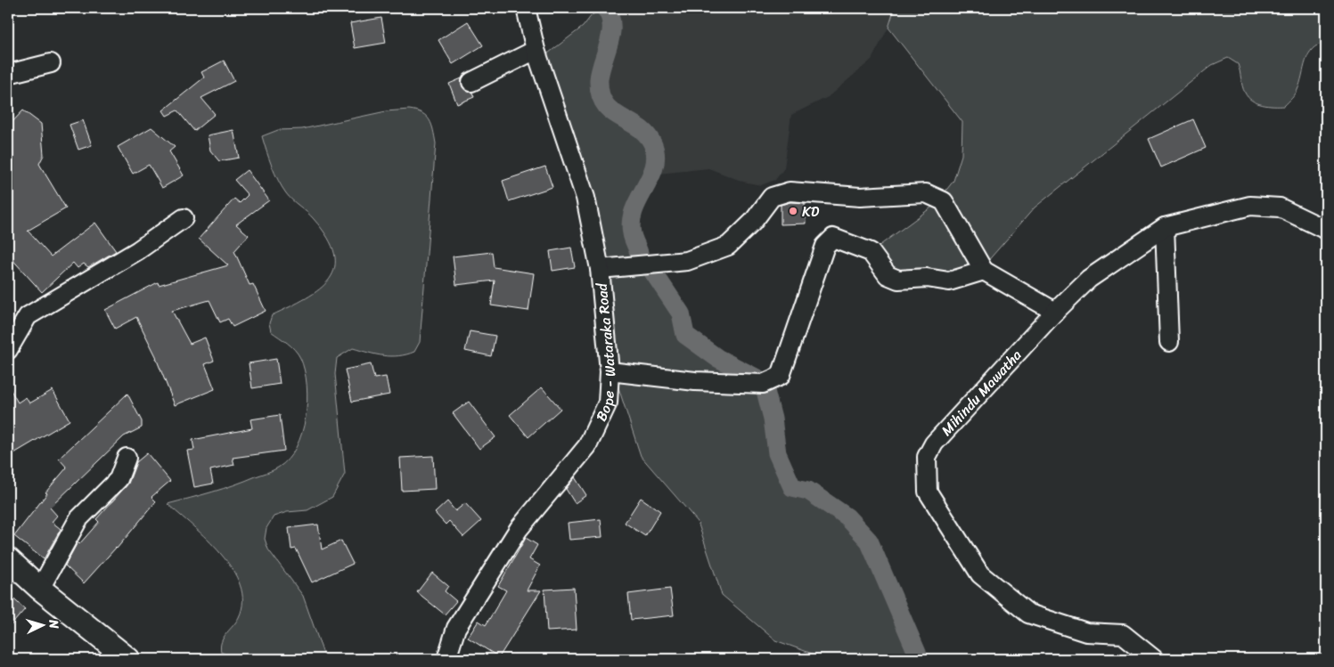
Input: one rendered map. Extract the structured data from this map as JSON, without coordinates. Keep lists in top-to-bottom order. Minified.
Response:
{"streets":{"street":["Bope - Wataraka Road","Mihindu Mawatha"]},"places":["KD"],"north":"right"}
